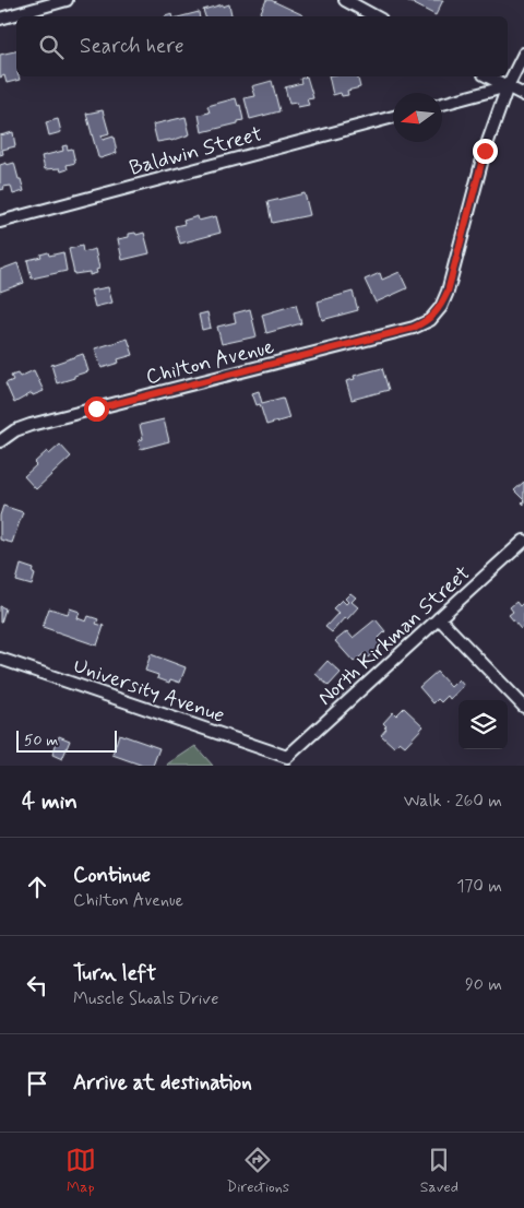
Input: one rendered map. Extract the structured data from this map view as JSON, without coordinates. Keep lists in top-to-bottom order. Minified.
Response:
{"streets":{"street":["Baldwin Street","Chilton Avenue","North Kirkman Street","University Avenue"]},"crossings":[["North Kirkman Street","University Avenue"]],"scale_bar":"50 m","north":"left","page":{"search":"Search here","scale":"50 m","heading":["4 min","Walk · 260 m"],"list":[["Continue","Chilton Avenue","170 m"],["Turn left","Muscle Shoals Drive","90 m"],"Arrive at destination"],"nav":["Map","Directions","Saved"]}}
